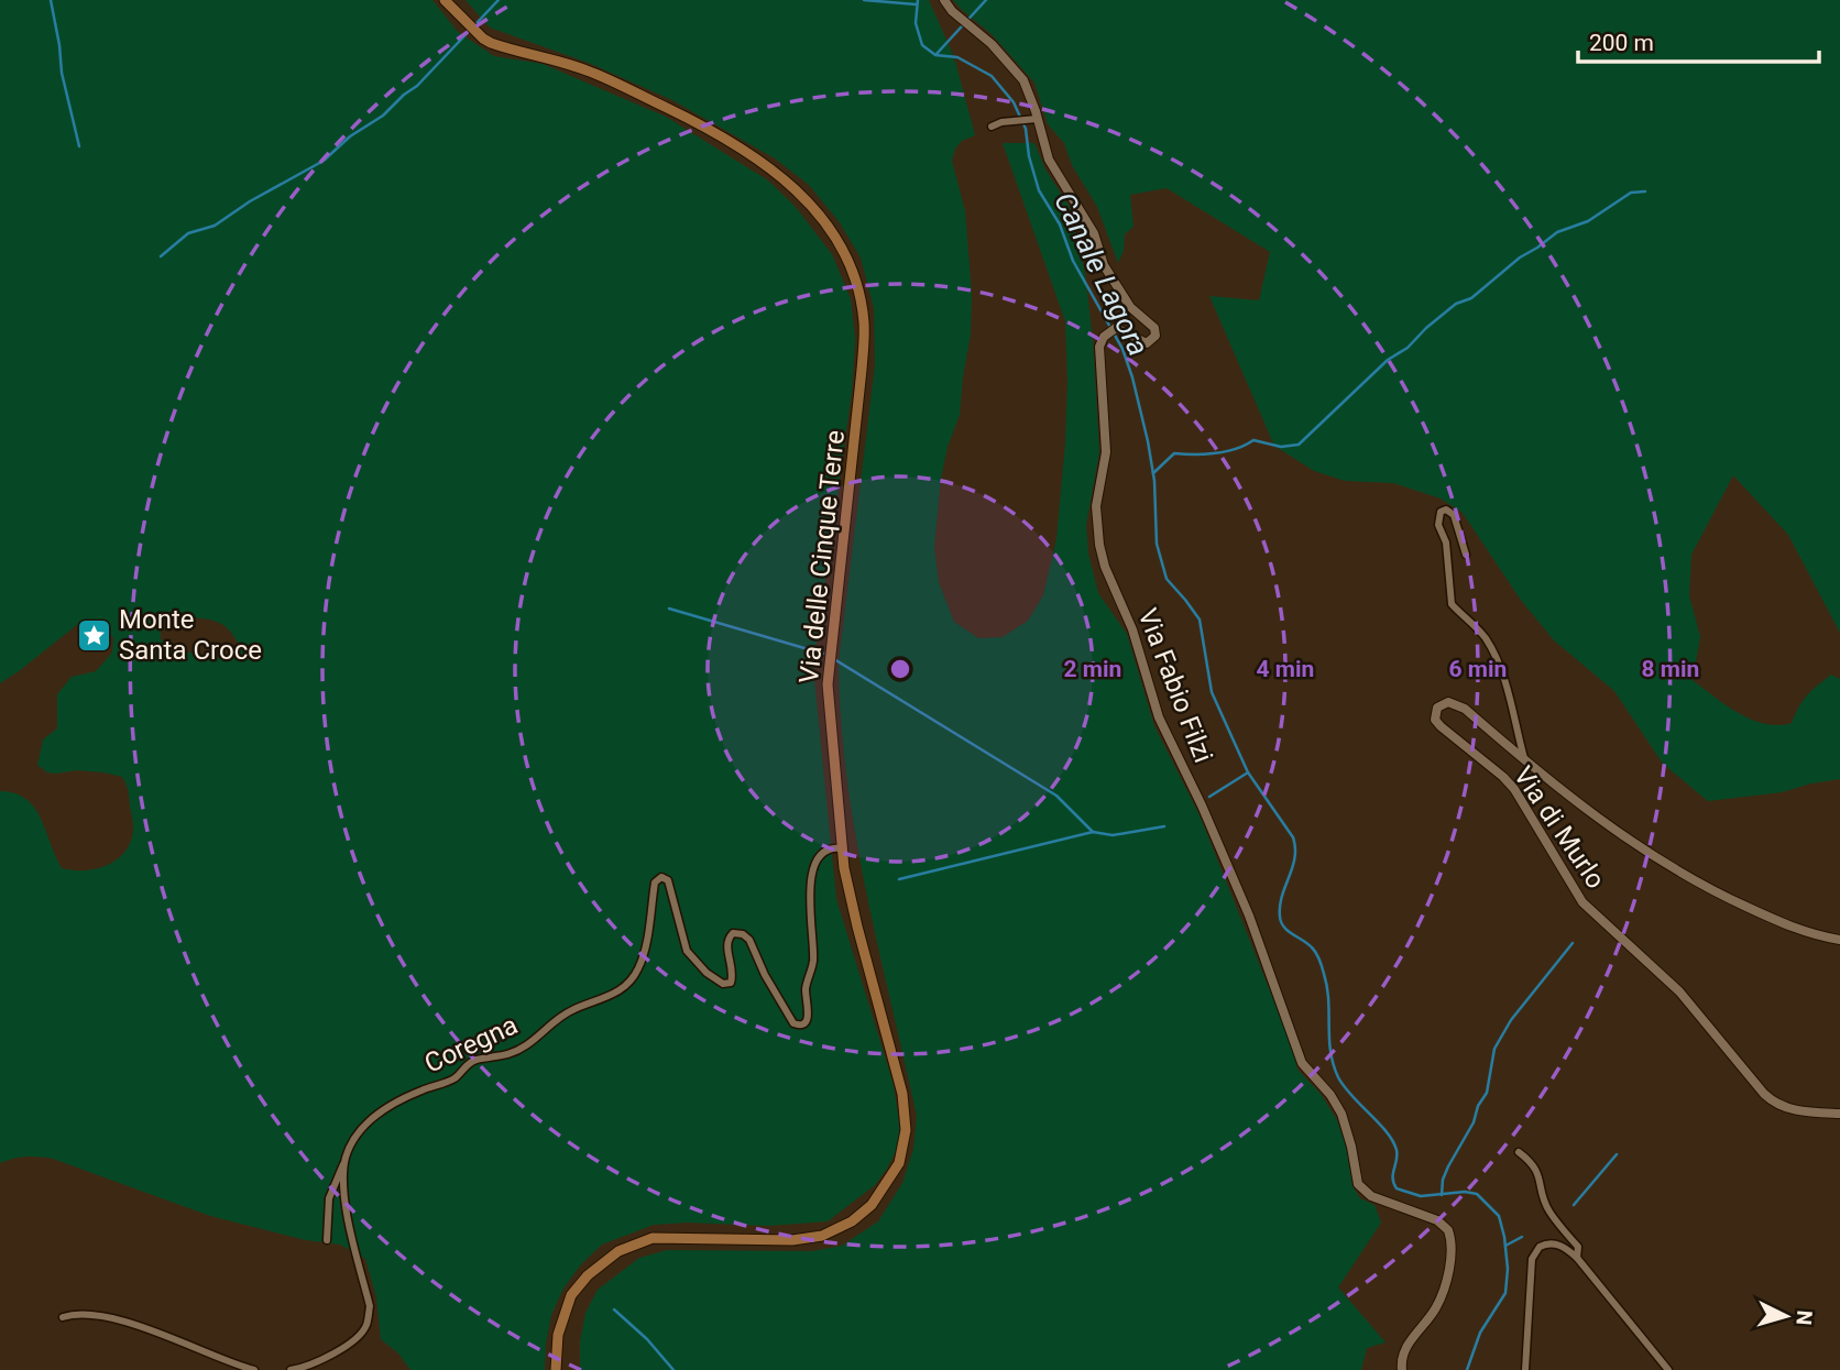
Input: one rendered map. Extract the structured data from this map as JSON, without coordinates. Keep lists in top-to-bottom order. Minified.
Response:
{"streets":{"main road":["Via delle Cinque Terre"],"street":["Via Fabio Filzi","Via di Murlo","Coregna"]},"crossings":[["Via delle Cinque Terre","Coregna"]],"water":["Canale Lagora"],"places":{"place":["Monte Santa Croce"]},"scale_bar":"200 m","north":"right","rings":["2 min","4 min","6 min","8 min"]}
